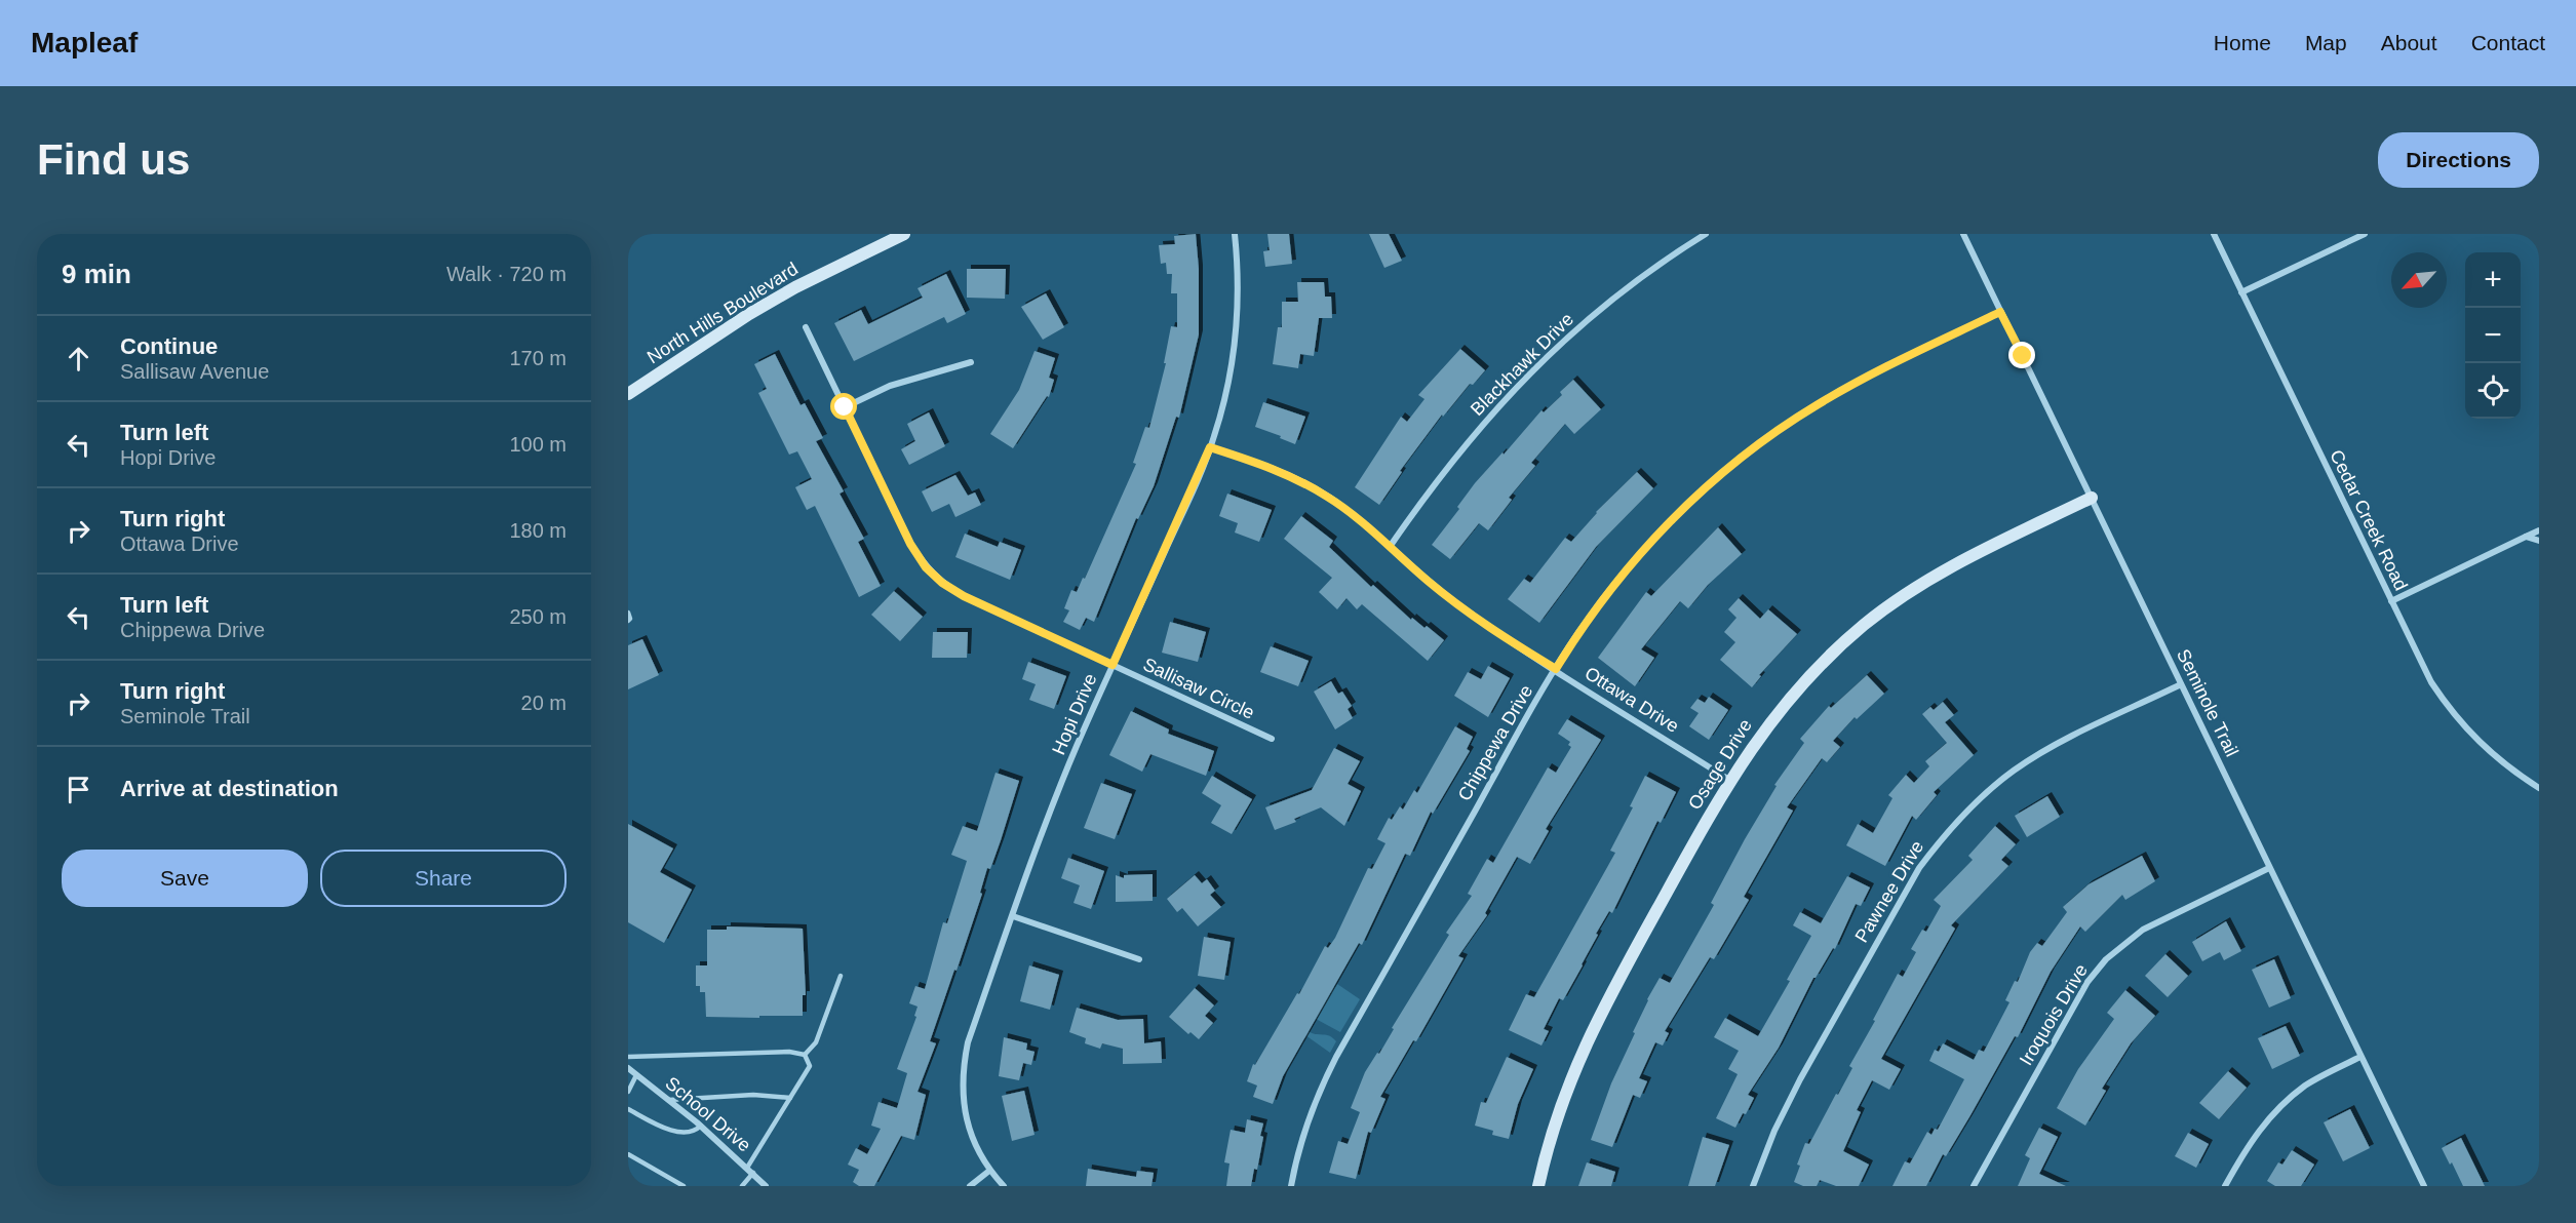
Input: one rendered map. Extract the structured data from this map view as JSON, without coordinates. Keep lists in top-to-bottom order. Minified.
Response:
{"streets":{"street":["North Hills Boulevard","Blackhawk Drive","Cedar Creek Road","Sallisaw Circle","Ottawa Drive","Seminole Trail","Hopi Drive","Chippewa Drive","Osage Drive","Pawnee Drive","Iroquois Drive","School Drive"]},"crossings":[["Blackhawk Drive","Ottawa Drive"],["Sallisaw Circle","Hopi Drive"],["Ottawa Drive","Hopi Drive"],["Ottawa Drive","Chippewa Drive"],["Ottawa Drive","Osage Drive"],["Seminole Trail","Chippewa Drive"],["Seminole Trail","Osage Drive"],["Seminole Trail","Pawnee Drive"],["Seminole Trail","Iroquois Drive"]],"north":"bottom left","page":{"header":"Mapleaf","nav":["Home","Map","About","Contact"],"buttons":["Directions",["Save","Share"]],"title":"Find us","heading":["9 min","Walk · 720 m"],"map_buttons":["+","−"],"list":[["Continue","Sallisaw Avenue","170 m"],["Turn left","Hopi Drive","100 m"],["Turn right","Ottawa Drive","180 m"],["Turn left","Chippewa Drive","250 m"],["Turn right","Seminole Trail","20 m"],"Arrive at destination"]}}
